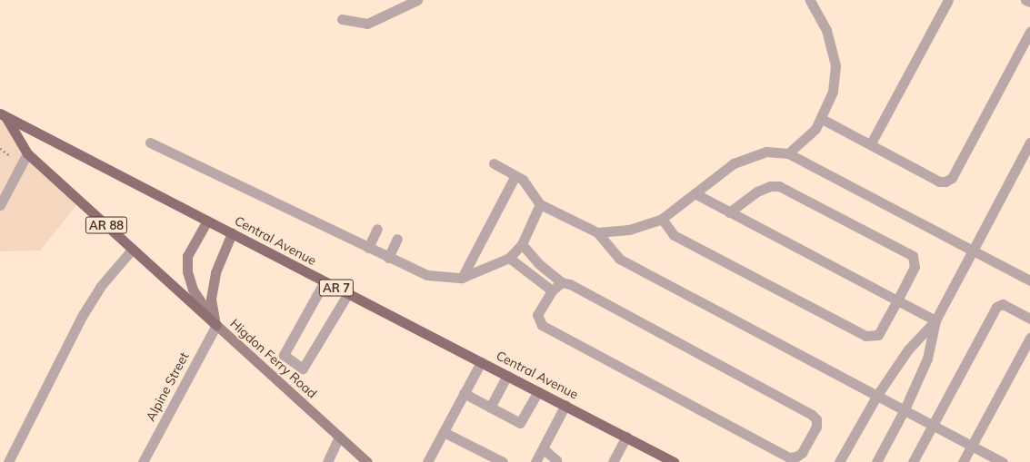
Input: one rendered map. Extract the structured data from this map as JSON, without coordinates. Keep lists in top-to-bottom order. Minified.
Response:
{"streets":{"main road":["AR 88","Central Avenue","AR 7","Higdon Ferry Road"],"street":["Alpine Street"]},"crossings":[["AR 88","Central Avenue"],["AR 88","Higdon Ferry Road"],["AR 88","Alpine Street"],["Central Avenue","Higdon Ferry Road"],["Higdon Ferry Road","Alpine Street"]]}
